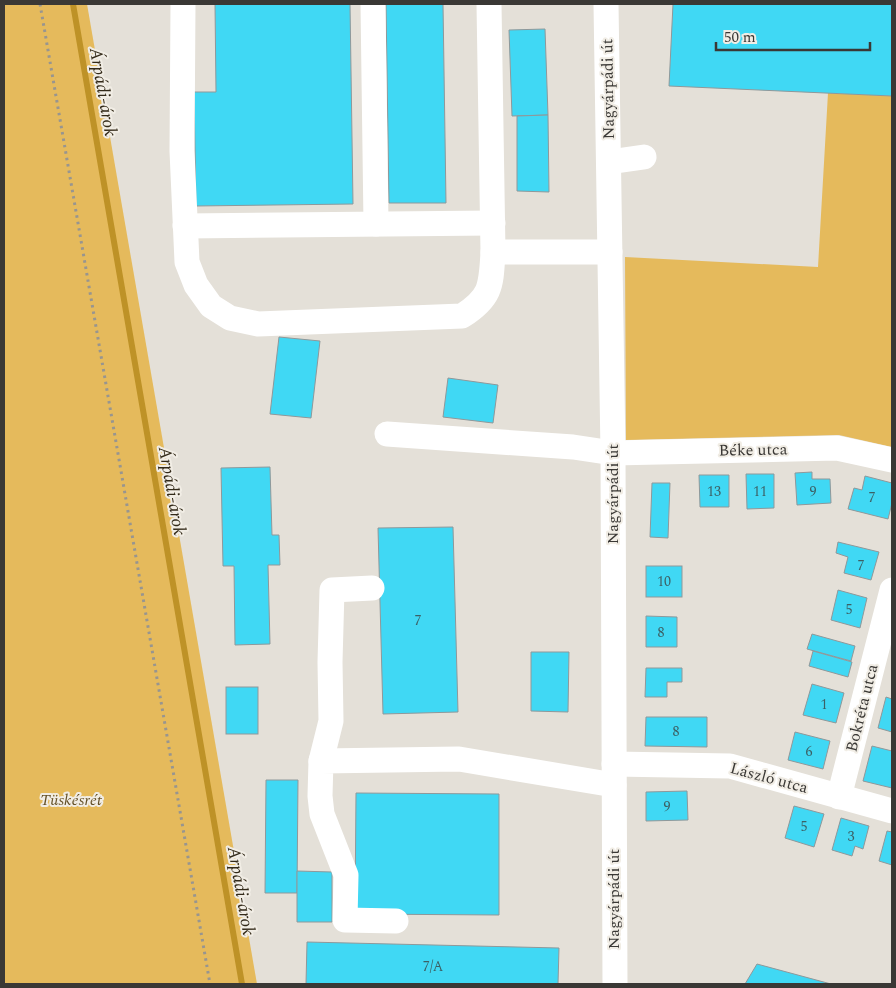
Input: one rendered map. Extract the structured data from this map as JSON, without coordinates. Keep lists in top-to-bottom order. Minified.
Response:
{"streets":{"street":["Nagyárpádi út","Béke utca","Bokréta utca","László utca"]},"crossings":[["Nagyárpádi út","Béke utca"],["Nagyárpádi út","László utca"],["Bokréta utca","László utca"]],"water":["Árpádi-árok"],"parks":["Tüskésrét"],"house_numbers":["13","11","9","7","7","10","5","7","8","1","8","6","9","5","3","7/A"],"scale_bar":"50 m"}
